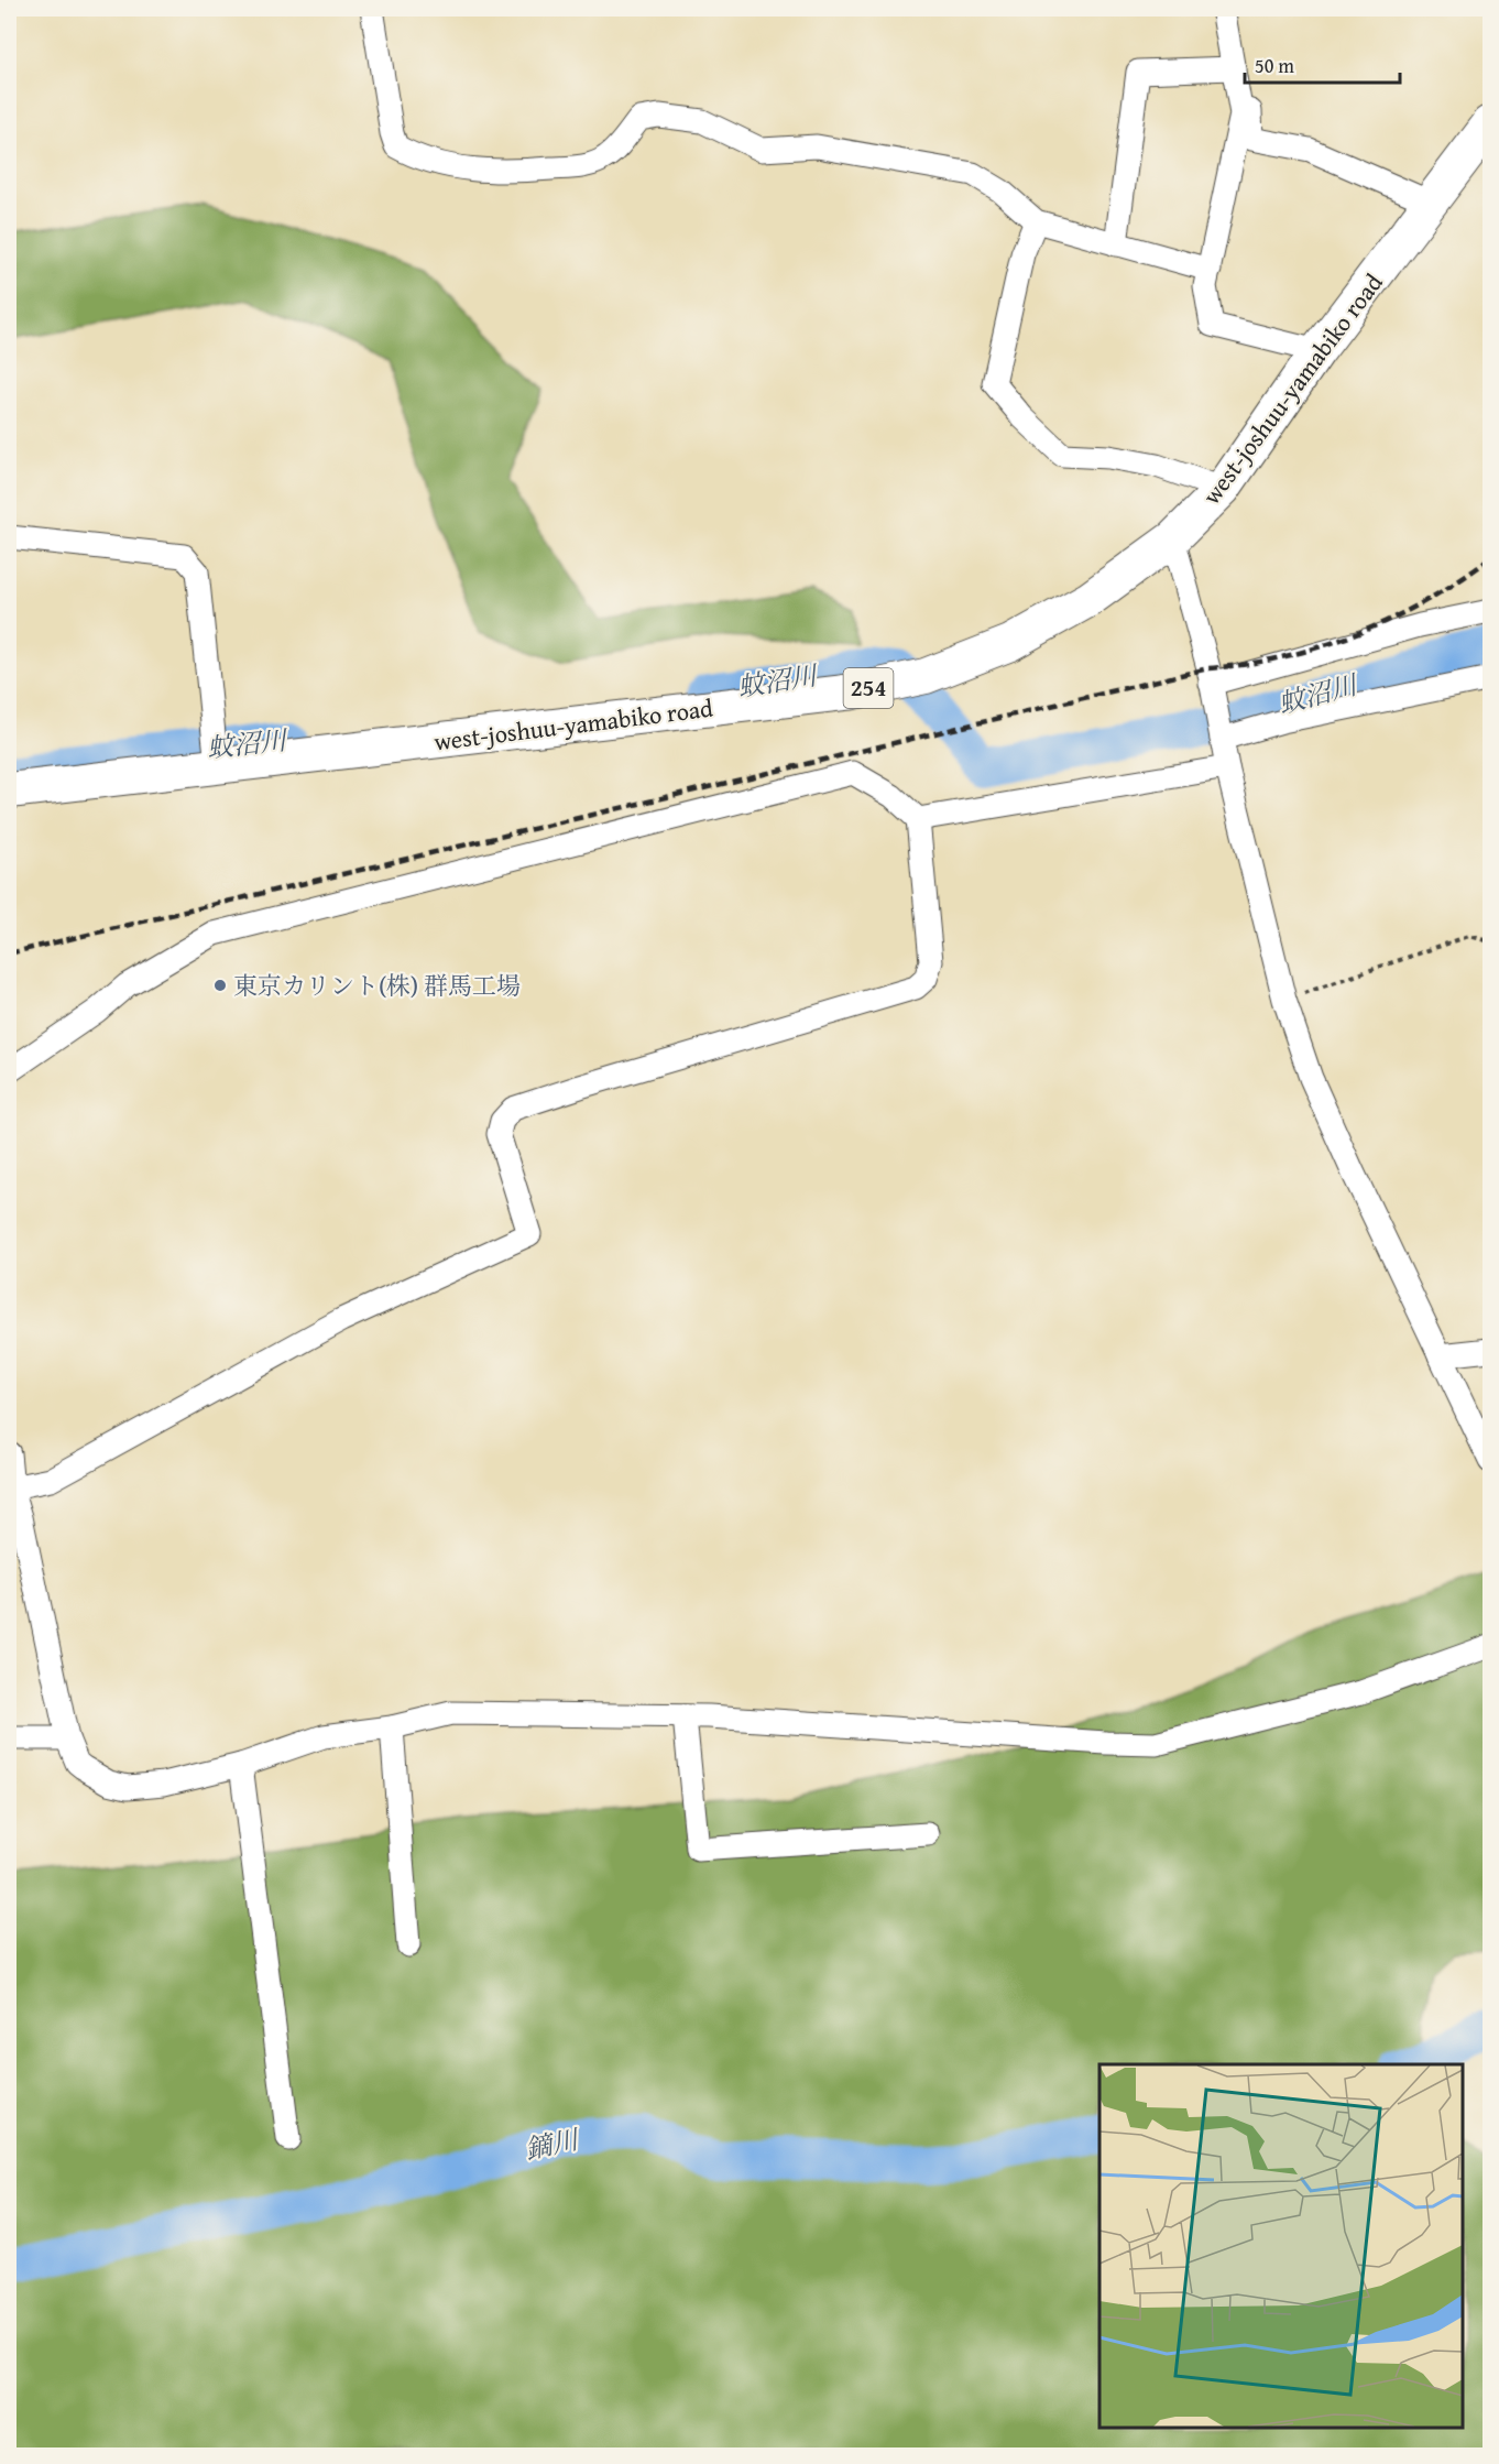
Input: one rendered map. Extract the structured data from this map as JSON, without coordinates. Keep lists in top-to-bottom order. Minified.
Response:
{"streets":{"highway":["west-joshuu-yamabiko road","254"]},"water":["蚊沼川","鏑川"],"places":["東京カリント(株) 群馬工場"],"scale_bar":"50 m"}
